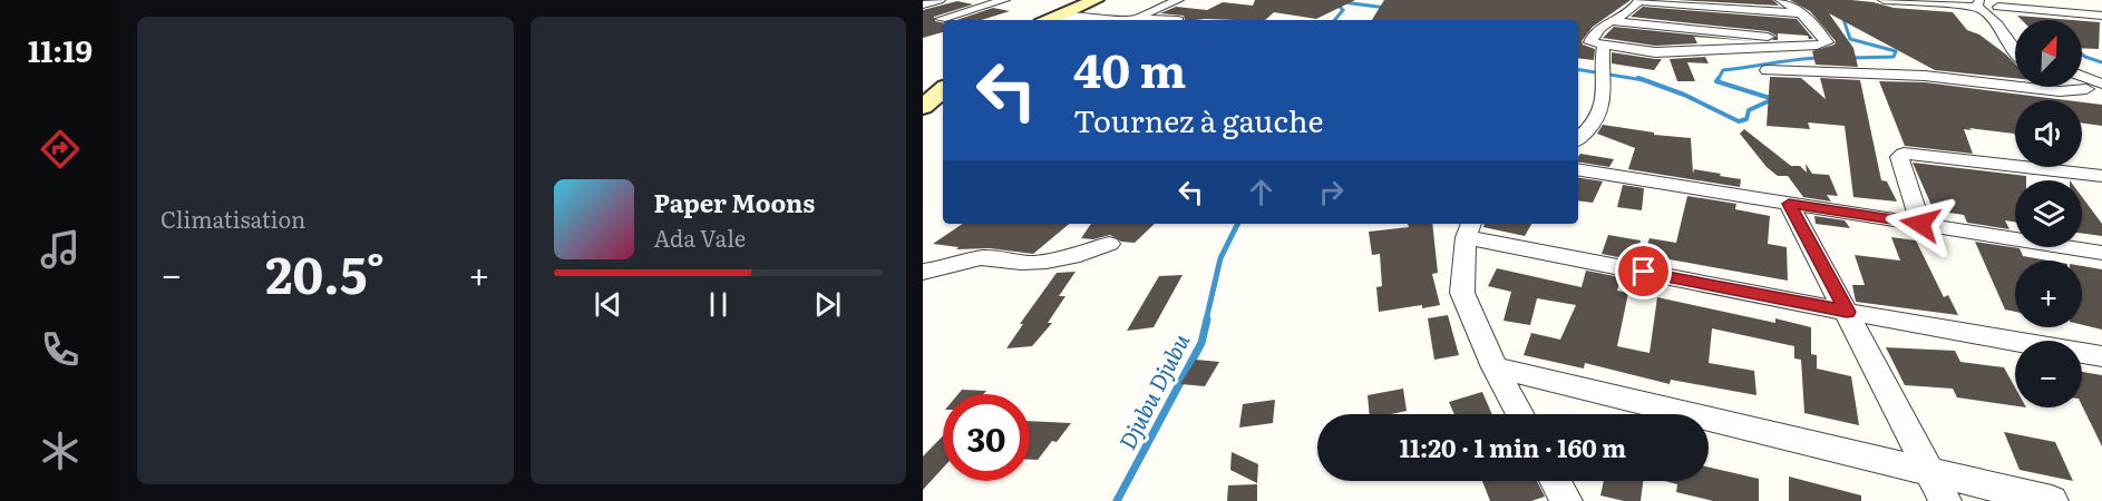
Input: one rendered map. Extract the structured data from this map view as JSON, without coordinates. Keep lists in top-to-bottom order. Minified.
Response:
{"water":["Djubu Djubu"],"north":"top right","page":{"tabs":"11:19","tile":"Climatisation","map_buttons":["+","−"],"turn":["40 m","Tournez à gauche"],"song":["Paper Moons","Ada Vale"],"heat":["−","20.5°","+"],"limit":"30","trip":"11:20 · 1 min · 160 m"}}
